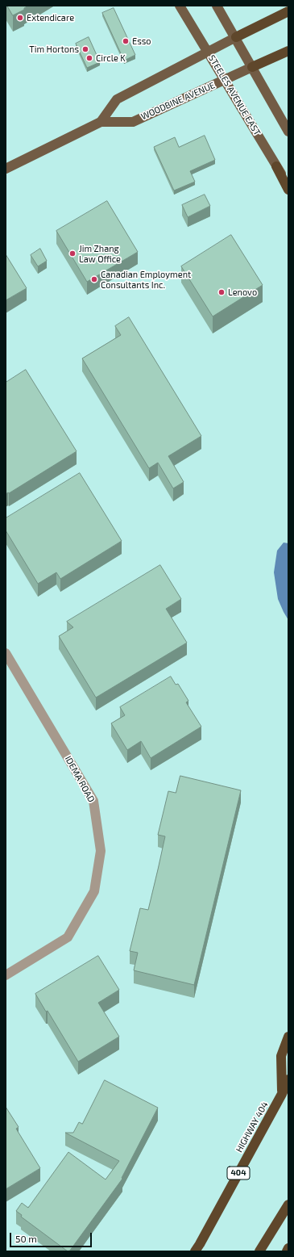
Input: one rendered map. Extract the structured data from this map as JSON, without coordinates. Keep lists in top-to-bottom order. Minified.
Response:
{"streets":{"highway":["HIGHWAY 404","404"],"main road":["STEELES AVENUE EAST","WOODBINE AVENUE"],"street":["IDEMA ROAD"]},"crossings":[["STEELES AVENUE EAST","WOODBINE AVENUE"]],"places":["Extendicare","Esso","Tim Hortons","Circle K","Jim Zhang Law Office","Canadian Employment Consultants Inc.","Lenovo"],"scale_bar":"50 m"}
